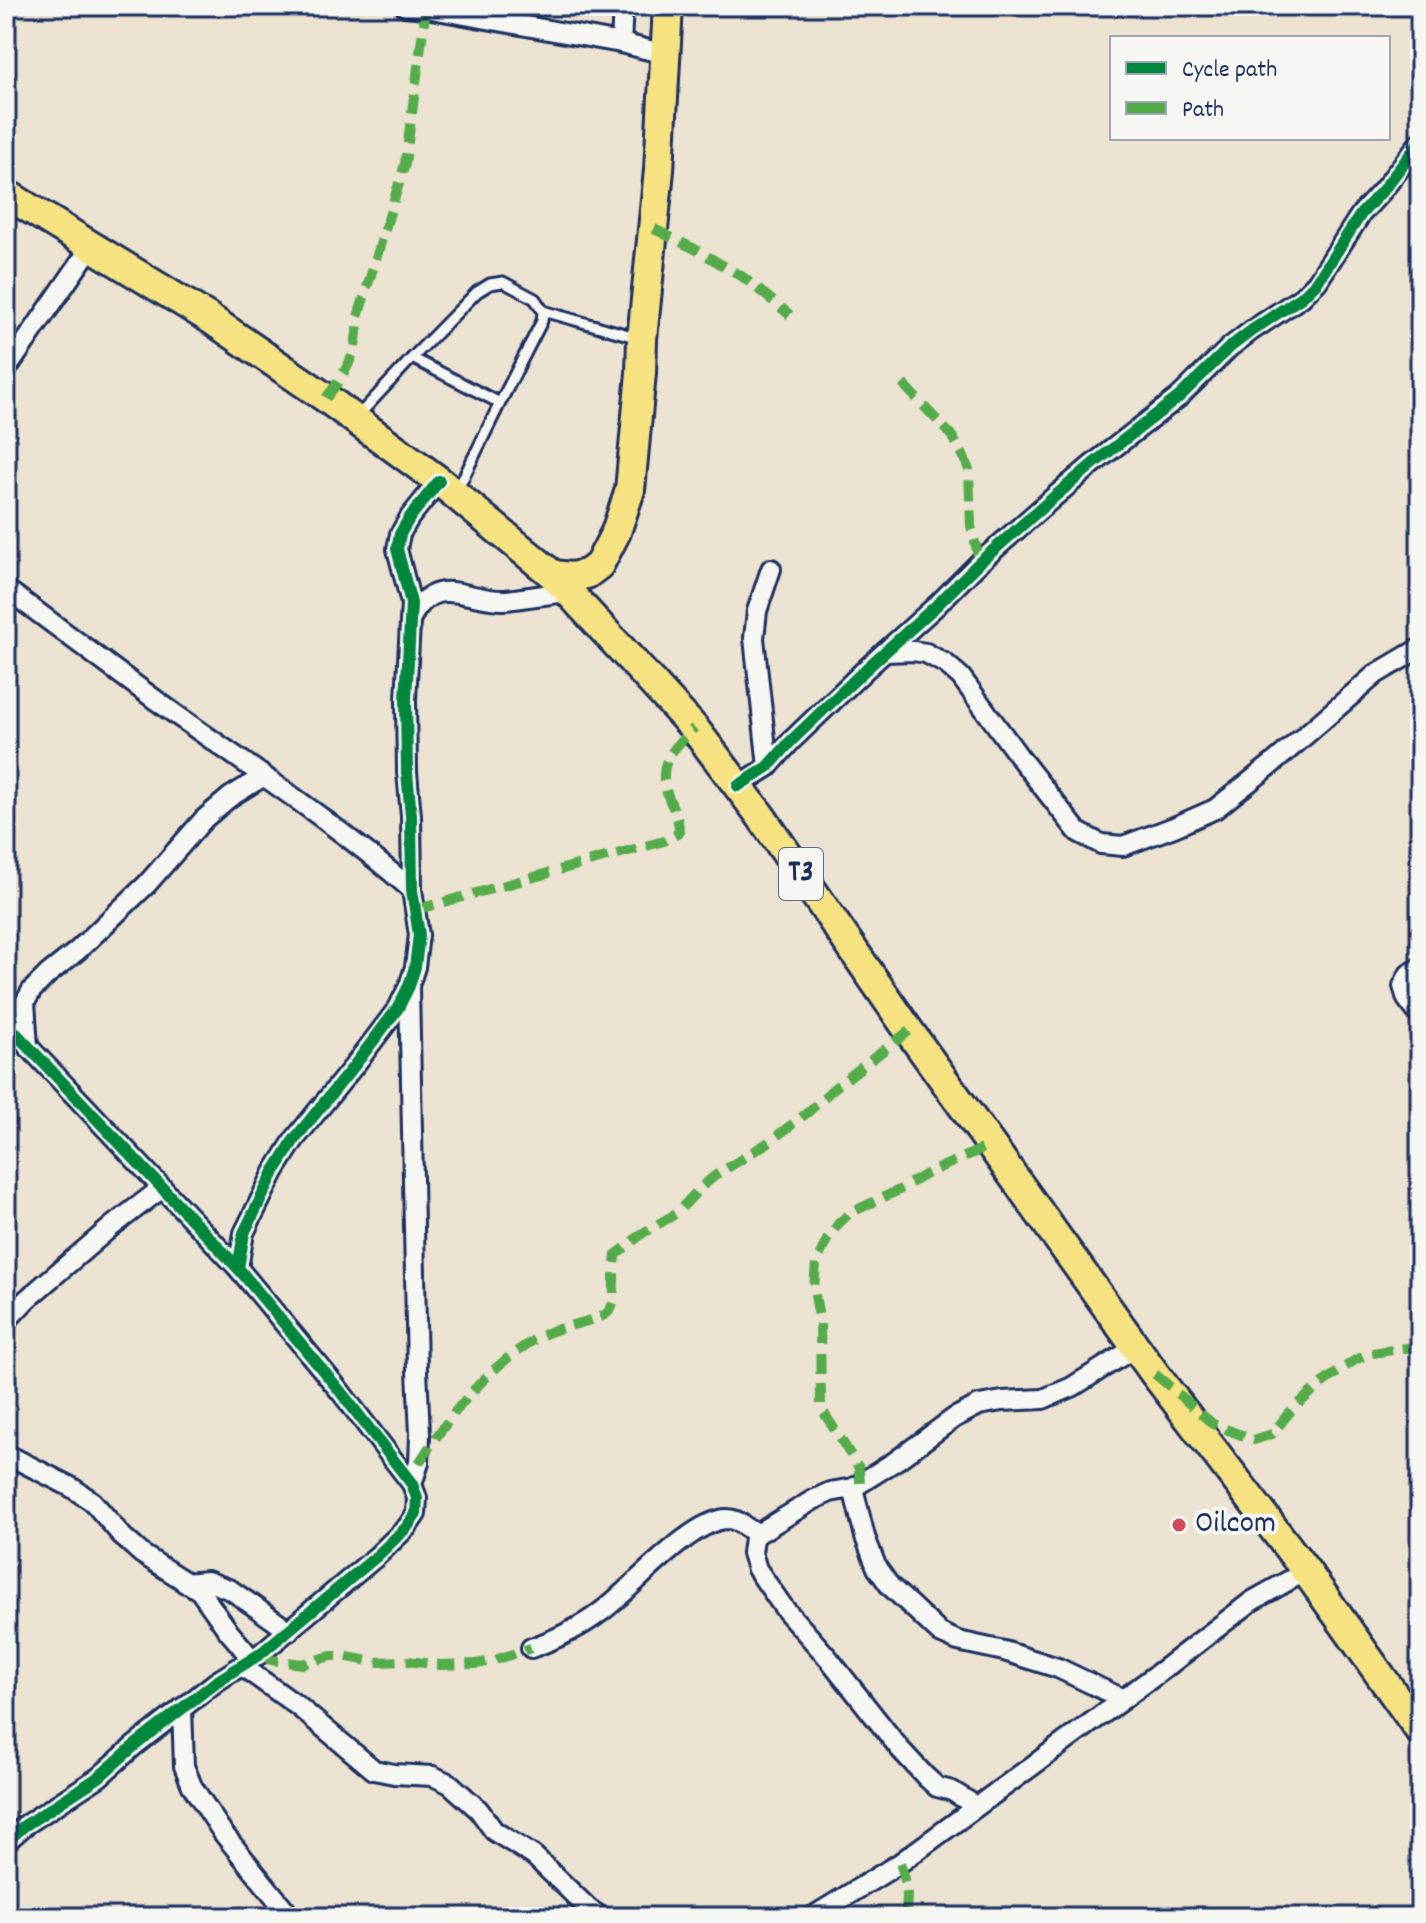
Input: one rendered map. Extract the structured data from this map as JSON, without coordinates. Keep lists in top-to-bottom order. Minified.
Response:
{"streets":{"main road":["T3"]},"places":["Oilcom"],"legend":["Cycle path","Path"]}
